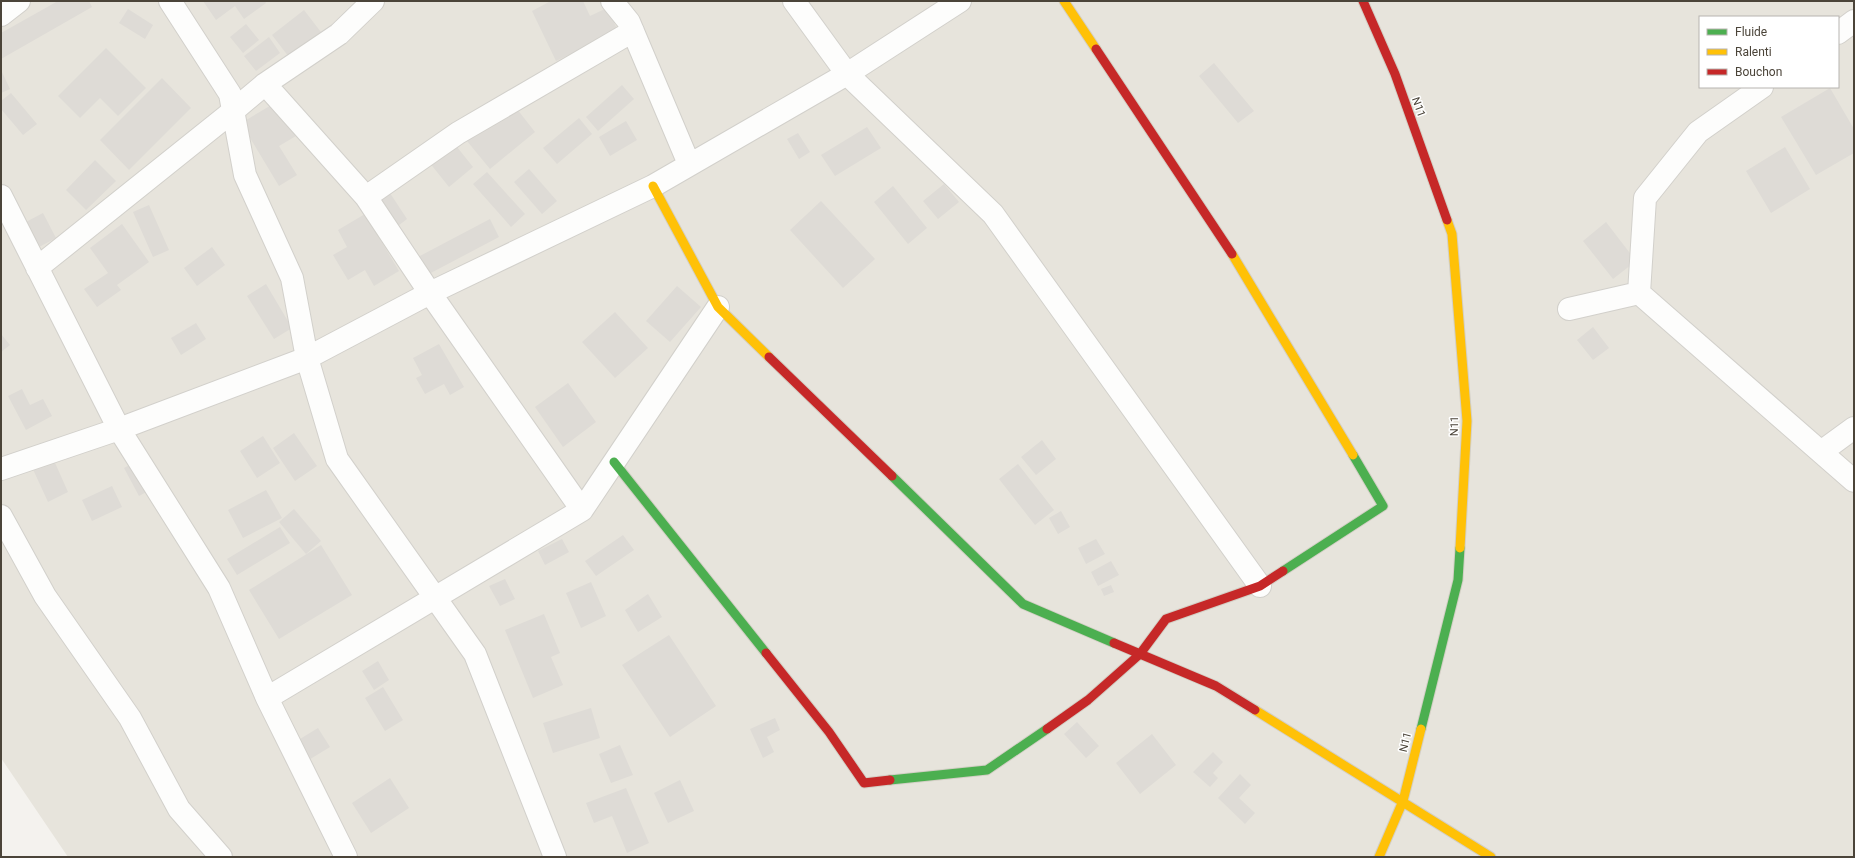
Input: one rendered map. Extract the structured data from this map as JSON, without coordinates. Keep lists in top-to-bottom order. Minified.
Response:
{"streets":{"street":["N11"]},"legend":["Fluide","Ralenti","Bouchon"]}
